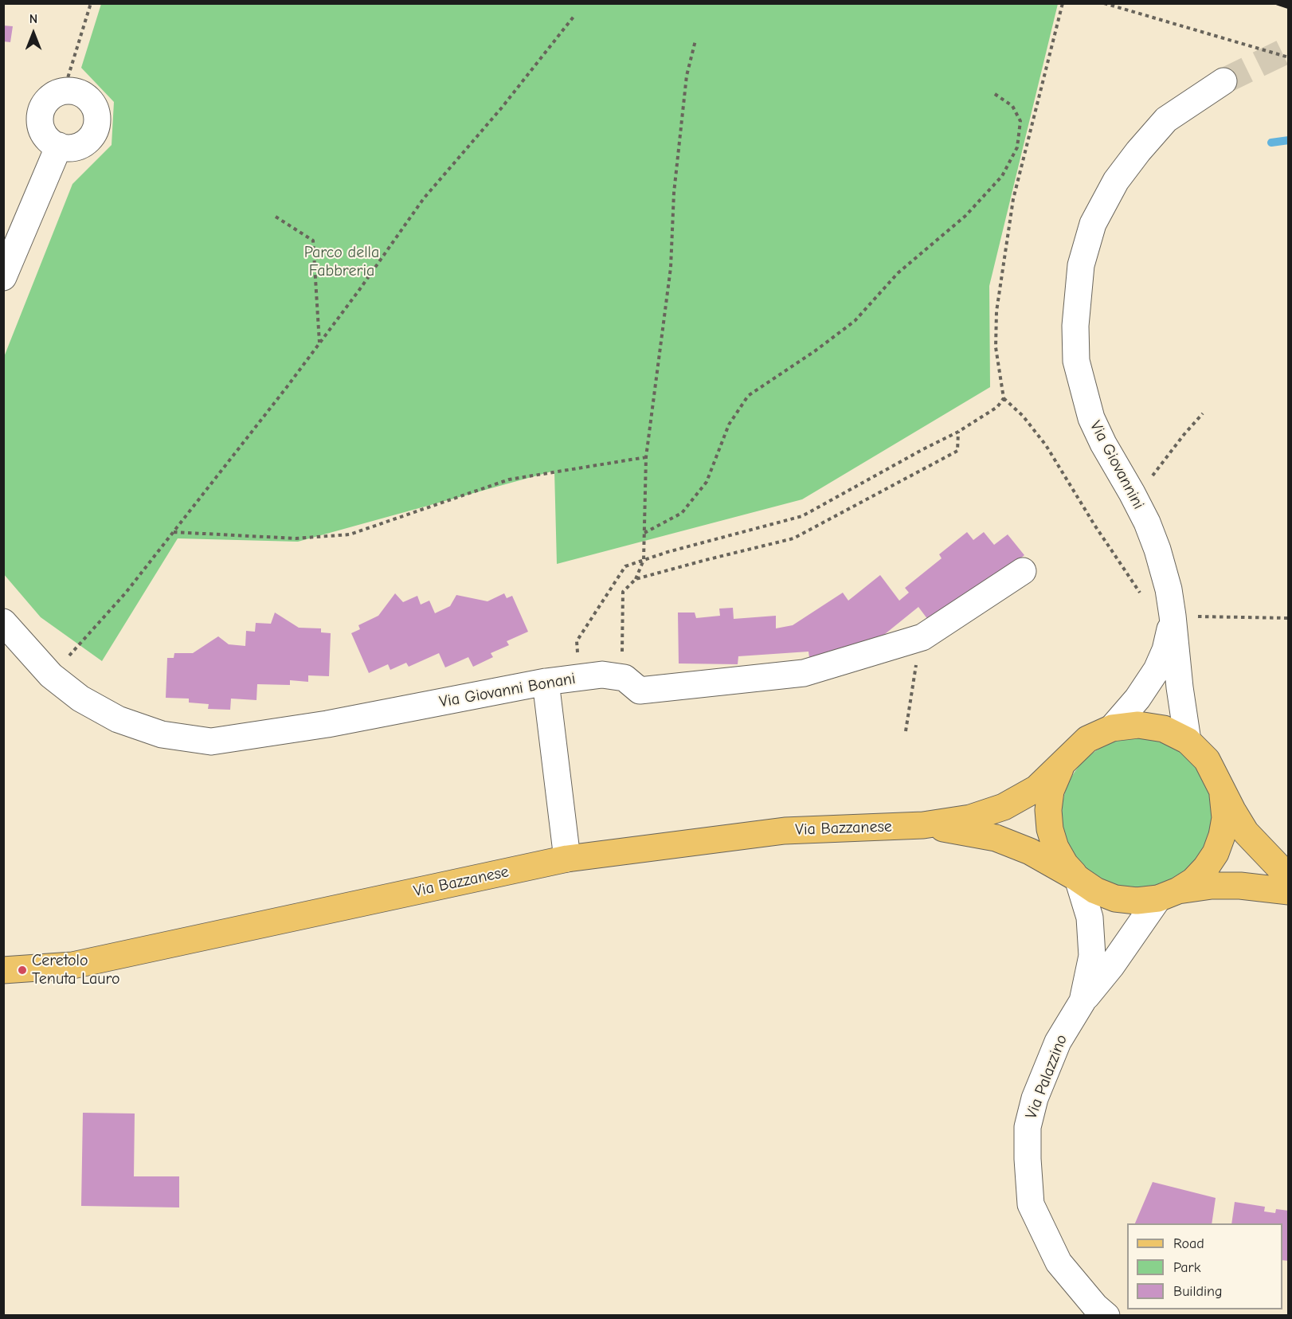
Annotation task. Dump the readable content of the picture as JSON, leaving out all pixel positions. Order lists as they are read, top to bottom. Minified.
{"streets":{"main road":["Via Bazzanese"],"street":["Via Giovannini","Via Giovanni Bonani","Via Palazzino"]},"crossings":[["Via Giovannini","Via Bazzanese"],["Via Bazzanese","Via Palazzino"]],"parks":["Parco della Fabbreria"],"places":["Ceretolo Tenuta Lauro"],"legend":["Road","Park","Building"],"north":"top"}
